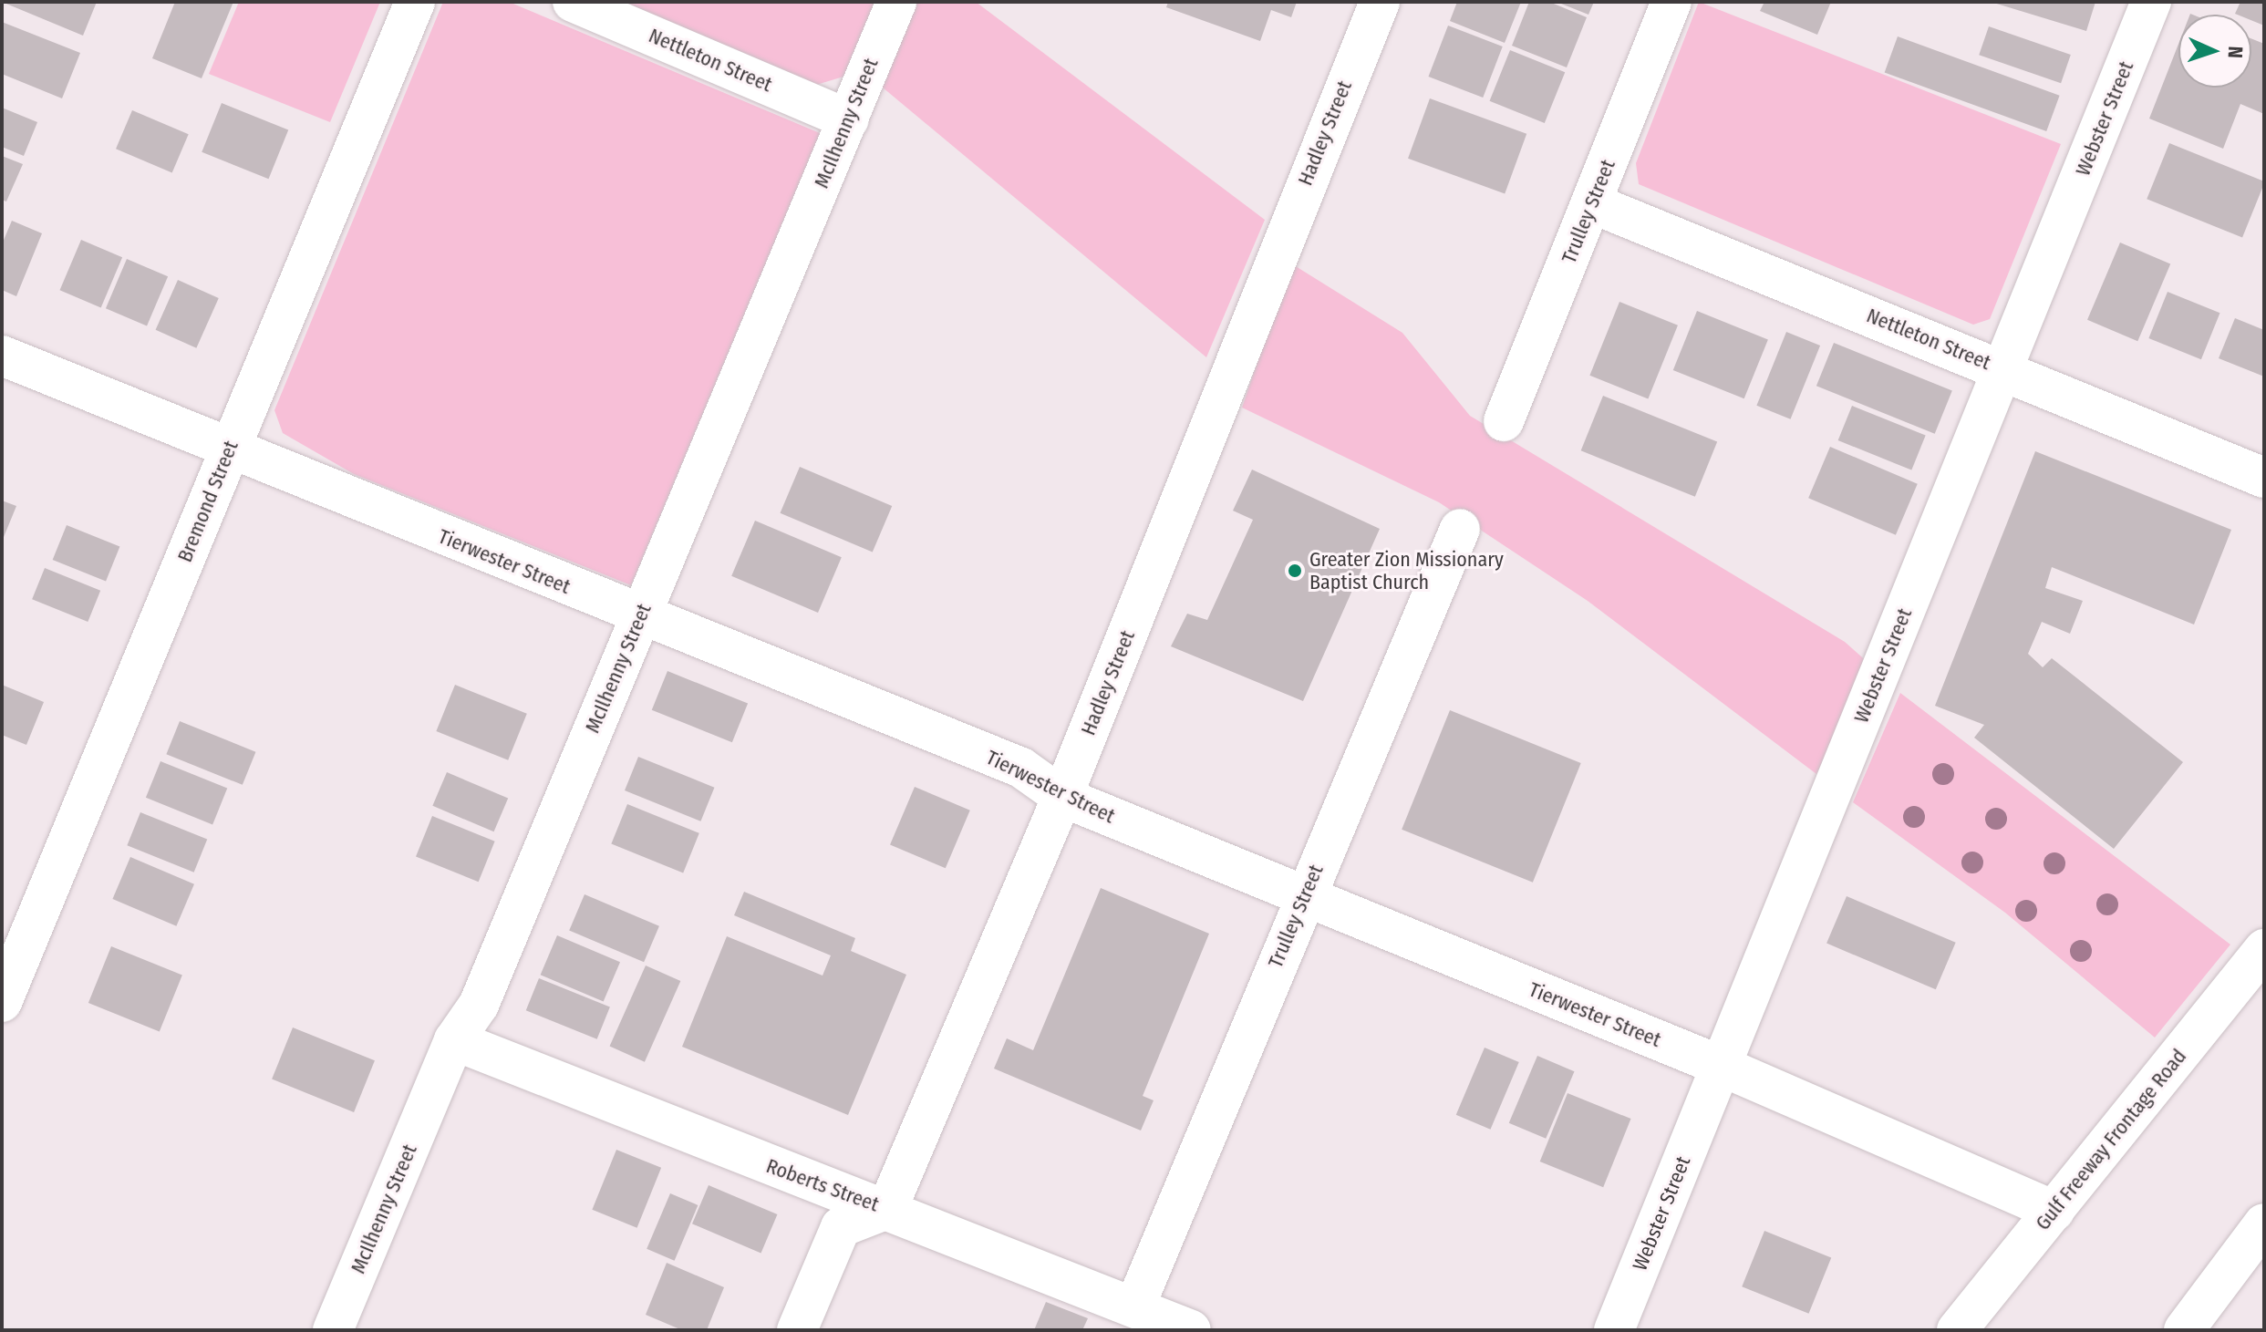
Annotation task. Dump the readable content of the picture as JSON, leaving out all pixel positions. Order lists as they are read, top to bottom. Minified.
{"streets":{"main road":["Nettleton Street","Webster Street","McIlhenny Street","Hadley Street","Trulley Street","Bremond Street","Tierwester Street","Gulf Freeway Frontage Road","Roberts Street"]},"crossings":[["Nettleton Street","Webster Street"],["Nettleton Street","McIlhenny Street"],["Nettleton Street","Trulley Street"],["Webster Street","Tierwester Street"],["McIlhenny Street","Tierwester Street"],["McIlhenny Street","Roberts Street"],["Hadley Street","Tierwester Street"],["Hadley Street","Roberts Street"],["Trulley Street","Tierwester Street"],["Trulley Street","Roberts Street"],["Bremond Street","Tierwester Street"],["Tierwester Street","Gulf Freeway Frontage Road"]],"places":["Greater Zion Missionary Baptist Church"],"north":"right"}
